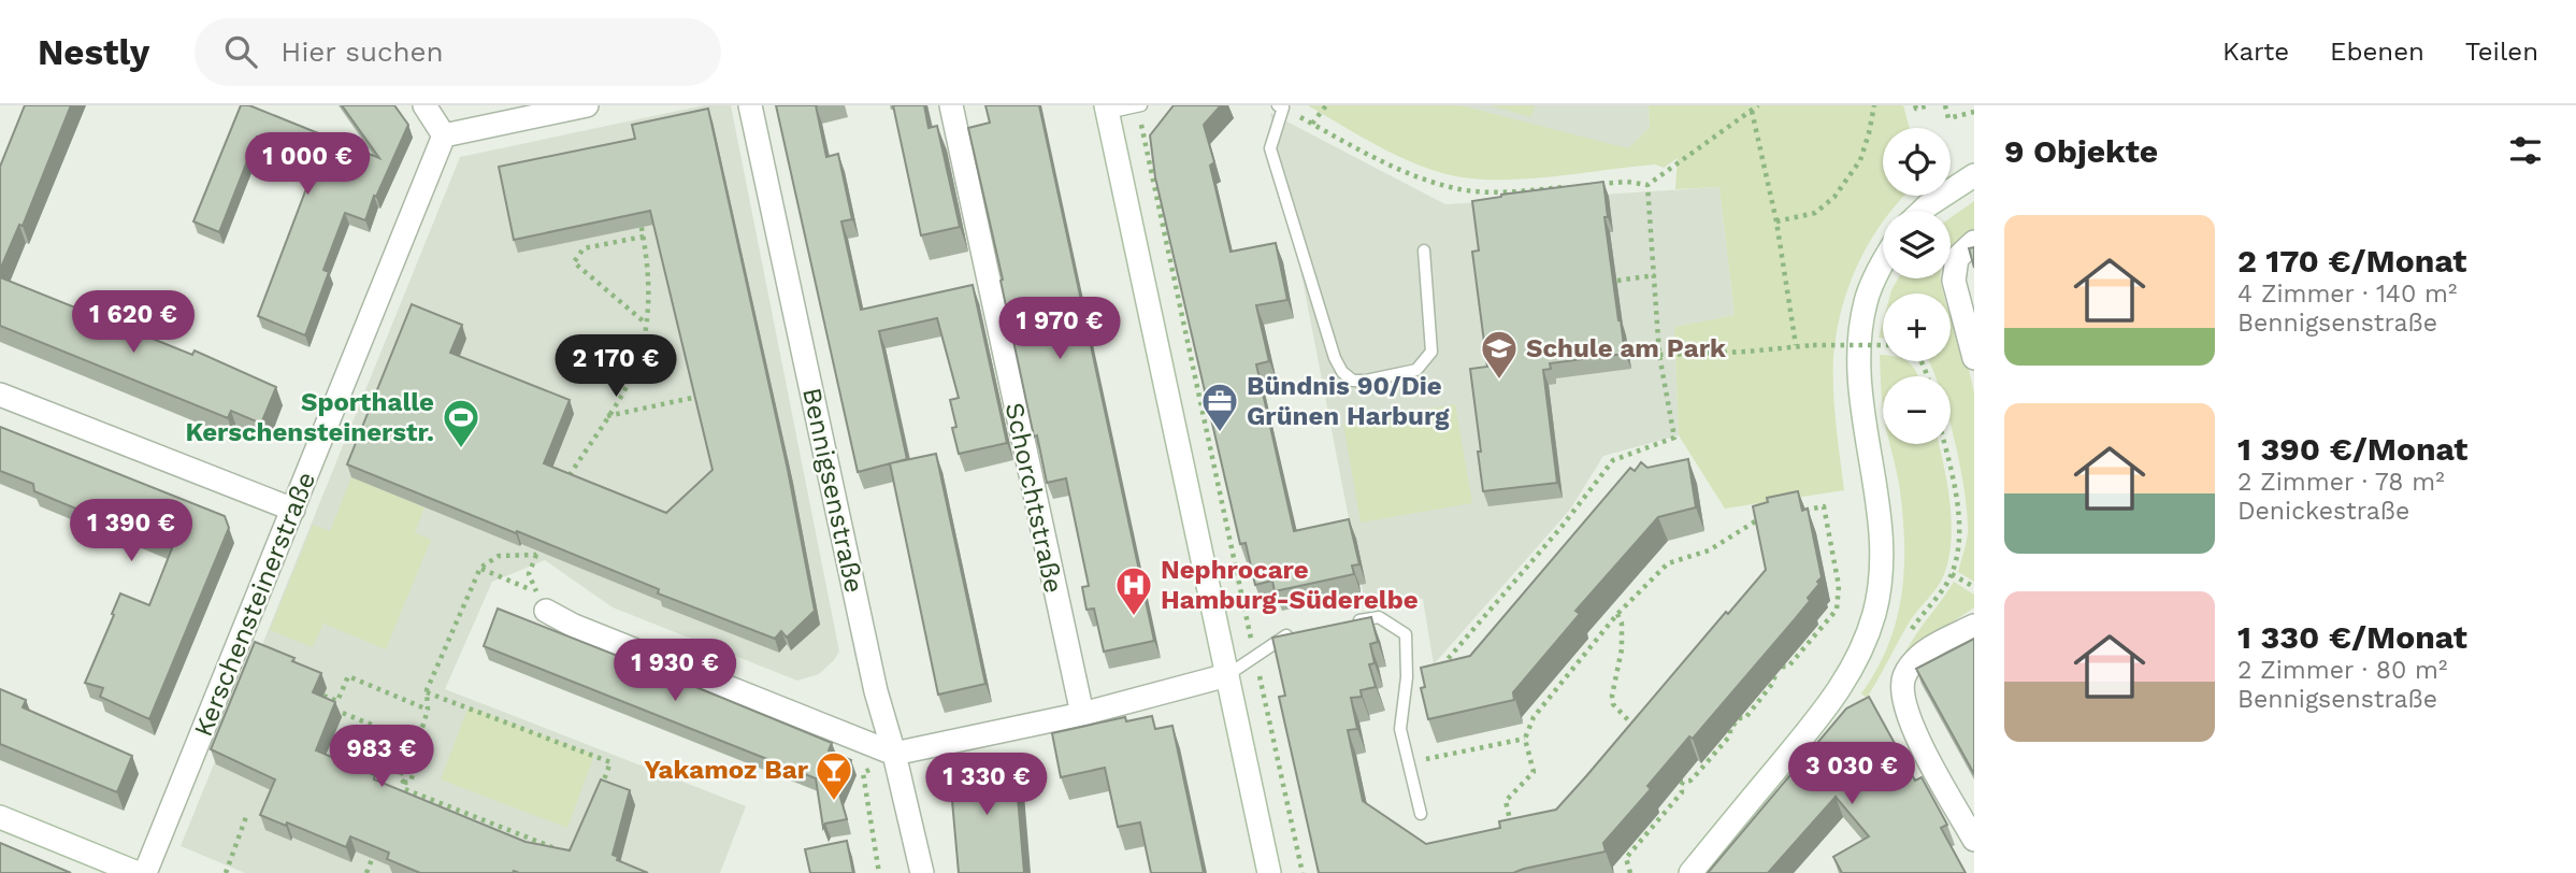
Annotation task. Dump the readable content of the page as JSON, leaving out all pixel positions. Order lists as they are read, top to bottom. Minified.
{"streets":{"street":["Bennigsenstraße","Schorchtstraße","Kerschensteinerstraße"]},"places":{"school or university":["Schule am Park"],"office":["Bündnis 90/Die Grünen Harburg"],"sports":["Sporthalle Kerschensteinerstr."],"hospital":["Nephrocare Hamburg-Süderelbe"],"bar":["Yakamoz Bar"]},"page":{"header":"Nestly","search":"Hier suchen","nav":["Karte","Ebenen","Teilen"],"heading":"9 Objekte","map_buttons":["+","−"],"price":["1 000 €","1 620 €","1 970 €","2 170 €","1 390 €","1 930 €","983 €","3 030 €","1 330 €"],"list":[{"name":"2 170 €/Monat","note":"4 Zimmer · 140 m² · Bennigsenstraße"},{"name":"1 390 €/Monat","note":"2 Zimmer · 78 m² · Denickestraße"},{"name":"1 330 €/Monat","note":"2 Zimmer · 80 m² · Bennigsenstraße"}]}}
